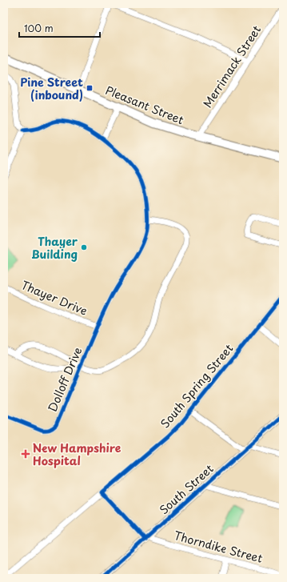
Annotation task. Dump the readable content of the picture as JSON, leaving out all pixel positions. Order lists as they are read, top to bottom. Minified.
{"streets":{"main road":["Pleasant Street","South Street"],"street":["Merrimack Street","Thayer Drive","Dolloff Drive","South Spring Street","Thorndike Street"]},"crossings":[["Merrimack Street","Pleasant Street"],["Thayer Drive","Dolloff Drive"],["South Spring Street","Thorndike Street"],["South Street","Thorndike Street"]],"places":{"transit":["Pine Street (inbound)"],"other":["Thayer Building"],"health":["New Hampshire Hospital"]},"scale_bar":"100 m"}
